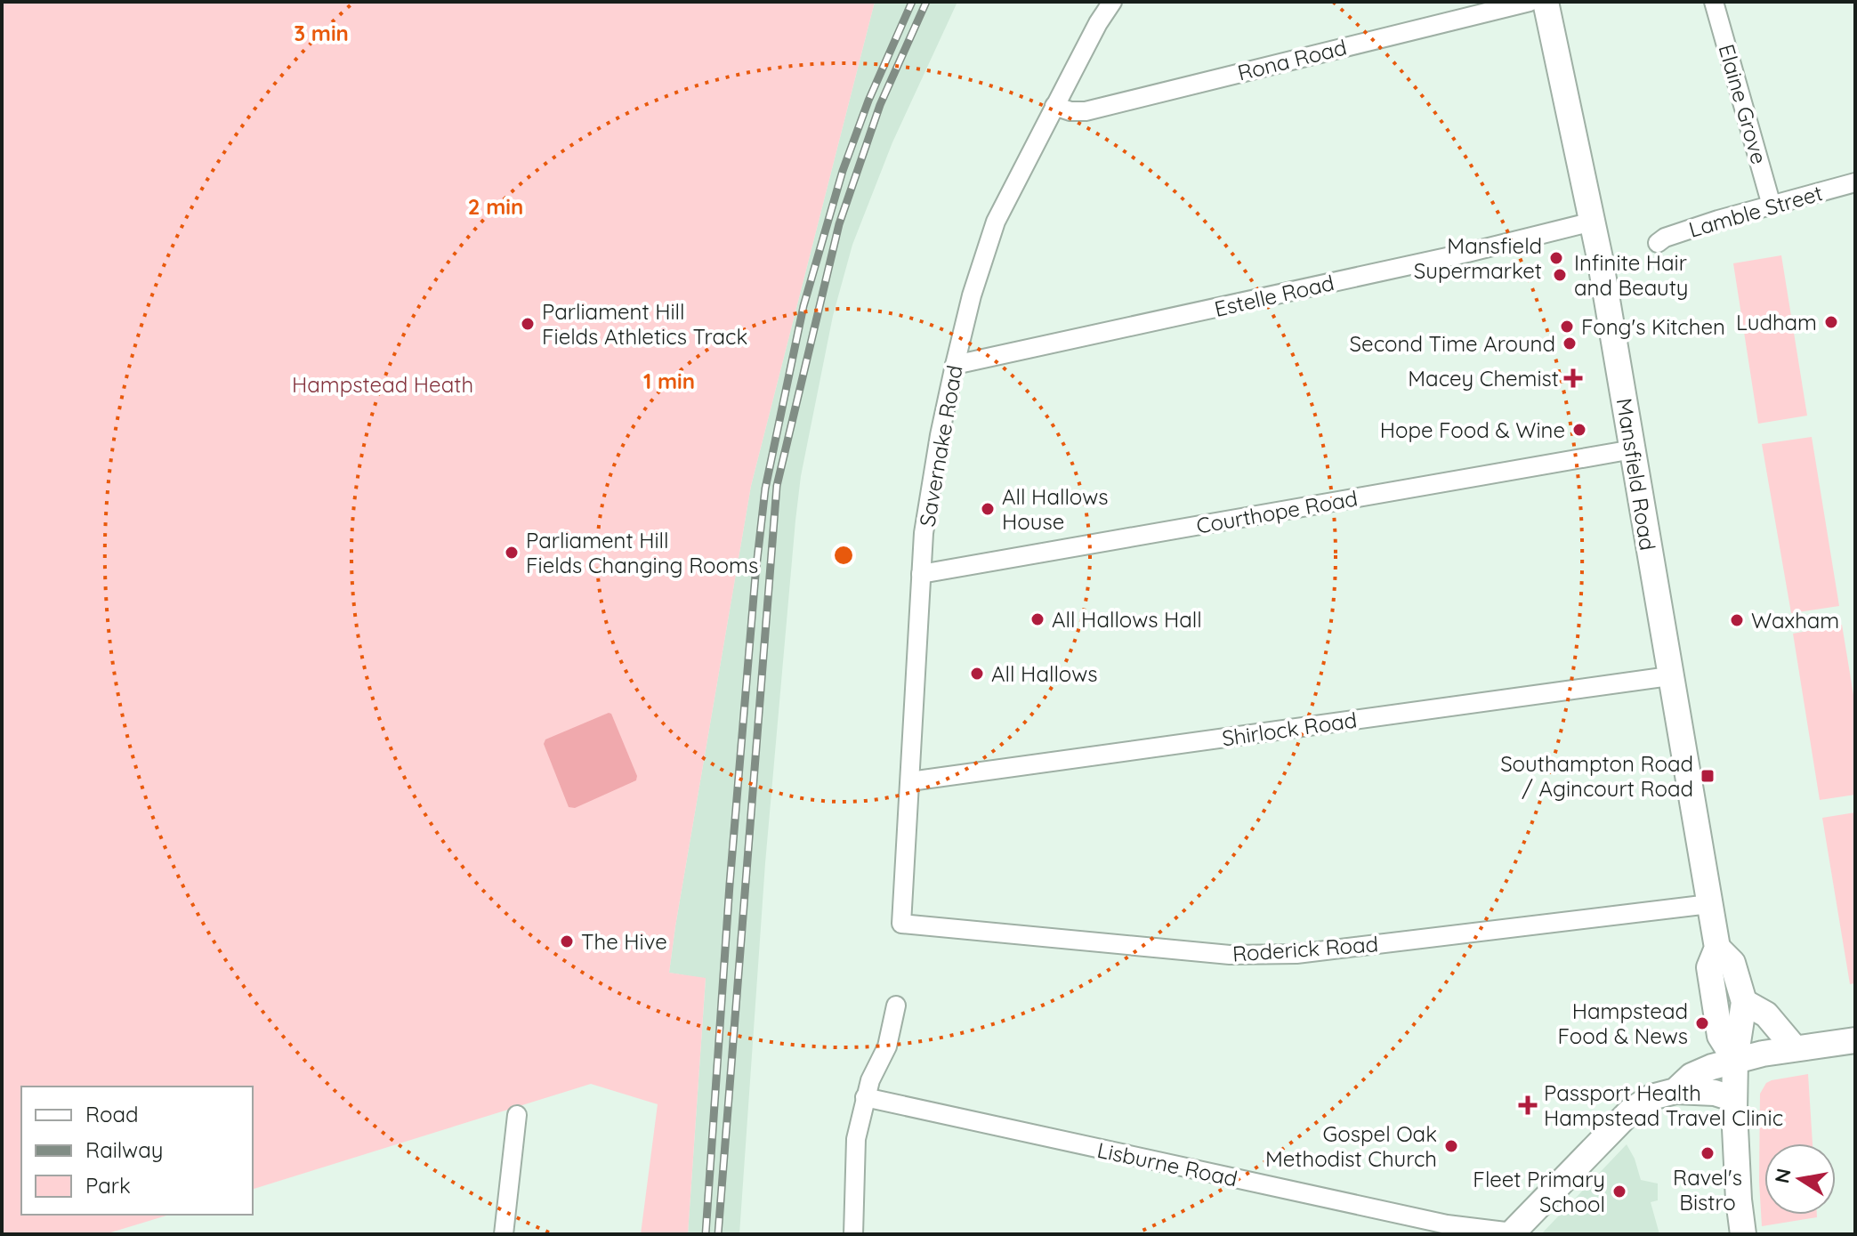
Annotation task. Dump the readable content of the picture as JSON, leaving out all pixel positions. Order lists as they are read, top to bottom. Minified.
{"streets":{"main road":["Mansfield Road"],"street":["Rona Road","Elaine Grove","Lamble Street","Estelle Road","Savernake Road","Courthope Road","Shirlock Road","Roderick Road","Lisburne Road"]},"crossings":[["Rona Road","Savernake Road"],["Elaine Grove","Lamble Street"],["Estelle Road","Savernake Road"],["Estelle Road","Mansfield Road"],["Savernake Road","Courthope Road"],["Savernake Road","Shirlock Road"],["Savernake Road","Roderick Road"],["Mansfield Road","Courthope Road"],["Mansfield Road","Shirlock Road"],["Mansfield Road","Roderick Road"]],"parks":["Hampstead Heath"],"places":{"other":["Mansfield Supermarket","Infinite Hair and Beauty","Ludham","Parliament Hill Fields Athletics Track","Fong's Kitchen","Second Time Around","Hope Food & Wine","All Hallows House","Parliament Hill Fields Changing Rooms","All Hallows Hall","Waxham","All Hallows","The Hive","Hampstead Food & News","Gospel Oak Methodist Church","Ravel's Bistro","Fleet Primary School"],"health":["Macey Chemist","Passport Health Hampstead Travel Clinic"],"transit":["Southampton Road / Agincourt Road"]},"legend":["Road","Railway","Park"],"north":"left","rings":["3 min","2 min","1 min"]}
